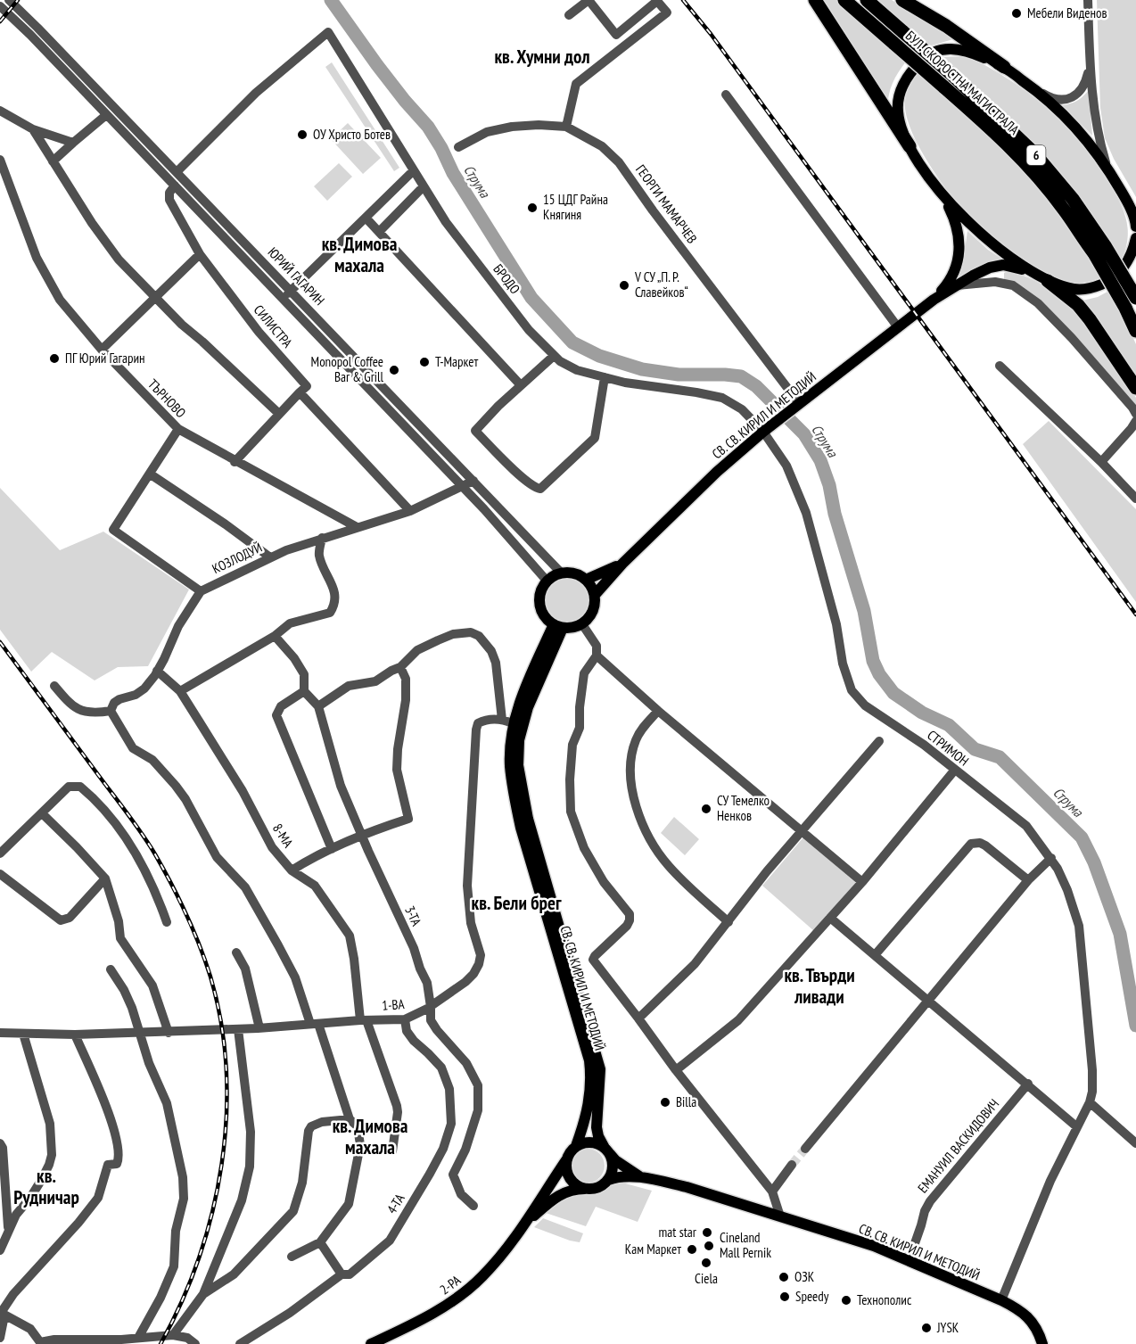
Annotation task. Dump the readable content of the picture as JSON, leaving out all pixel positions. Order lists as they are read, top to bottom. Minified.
{"streets":{"highway":["БУЛ. СКОРОСТНА МАГИСТРАЛА","6"],"main road":["СВ. СВ. КИРИЛ И МЕТОДИЙ","2-РА"],"street":["ГЕОРГИ МАМАРЧЕВ","ЮРИЙ ГАГАРИН","БРОДО","СИЛИСТРА","ТЪРНОВО","КОЗЛОДУЙ","СТРИМОН","8-МА","3-ТА","1-ВА","ЕМАНУИЛ ВАСКИДОВИЧ","4-ТА"]},"crossings":[["ГЕОРГИ МАМАРЧЕВ","СВ. СВ. КИРИЛ И МЕТОДИЙ"],["ЮРИЙ ГАГАРИН","БРОДО"],["ЮРИЙ ГАГАРИН","СВ. СВ. КИРИЛ И МЕТОДИЙ"],["ЮРИЙ ГАГАРИН","КОЗЛОДУЙ"],["БРОДО","СТРИМОН"],["ТЪРНОВО","КОЗЛОДУЙ"],["СВ. СВ. КИРИЛ И МЕТОДИЙ","СТРИМОН"],["СВ. СВ. КИРИЛ И МЕТОДИЙ","1-ВА"],["СВ. СВ. КИРИЛ И МЕТОДИЙ","ЕМАНУИЛ ВАСКИДОВИЧ"],["СВ. СВ. КИРИЛ И МЕТОДИЙ","2-РА"],["8-МА","1-ВА"],["3-ТА","1-ВА"],["1-ВА","4-ТА"]],"districts":["кв. Хумни дол","кв. Димова махала","кв. Бели брег","кв. Твърди ливади","кв. Димова махала","кв. Рудничар"],"water":["Струма"],"places":["Мебели Виденов","ОУ Христо Ботев","15 ЦДГ Райна Княгиня","V СУ „П. Р. Славейков“","ПГ Юрий Гагарин","Т-Маркет","Monopol Coffee Bar & Grill","СУ Темелко Ненков","Billa","mat star","Cineland Mall Pernik","Кам Маркет","Ciela","ОЗК","Speedy","Технополис","JYSK"]}
